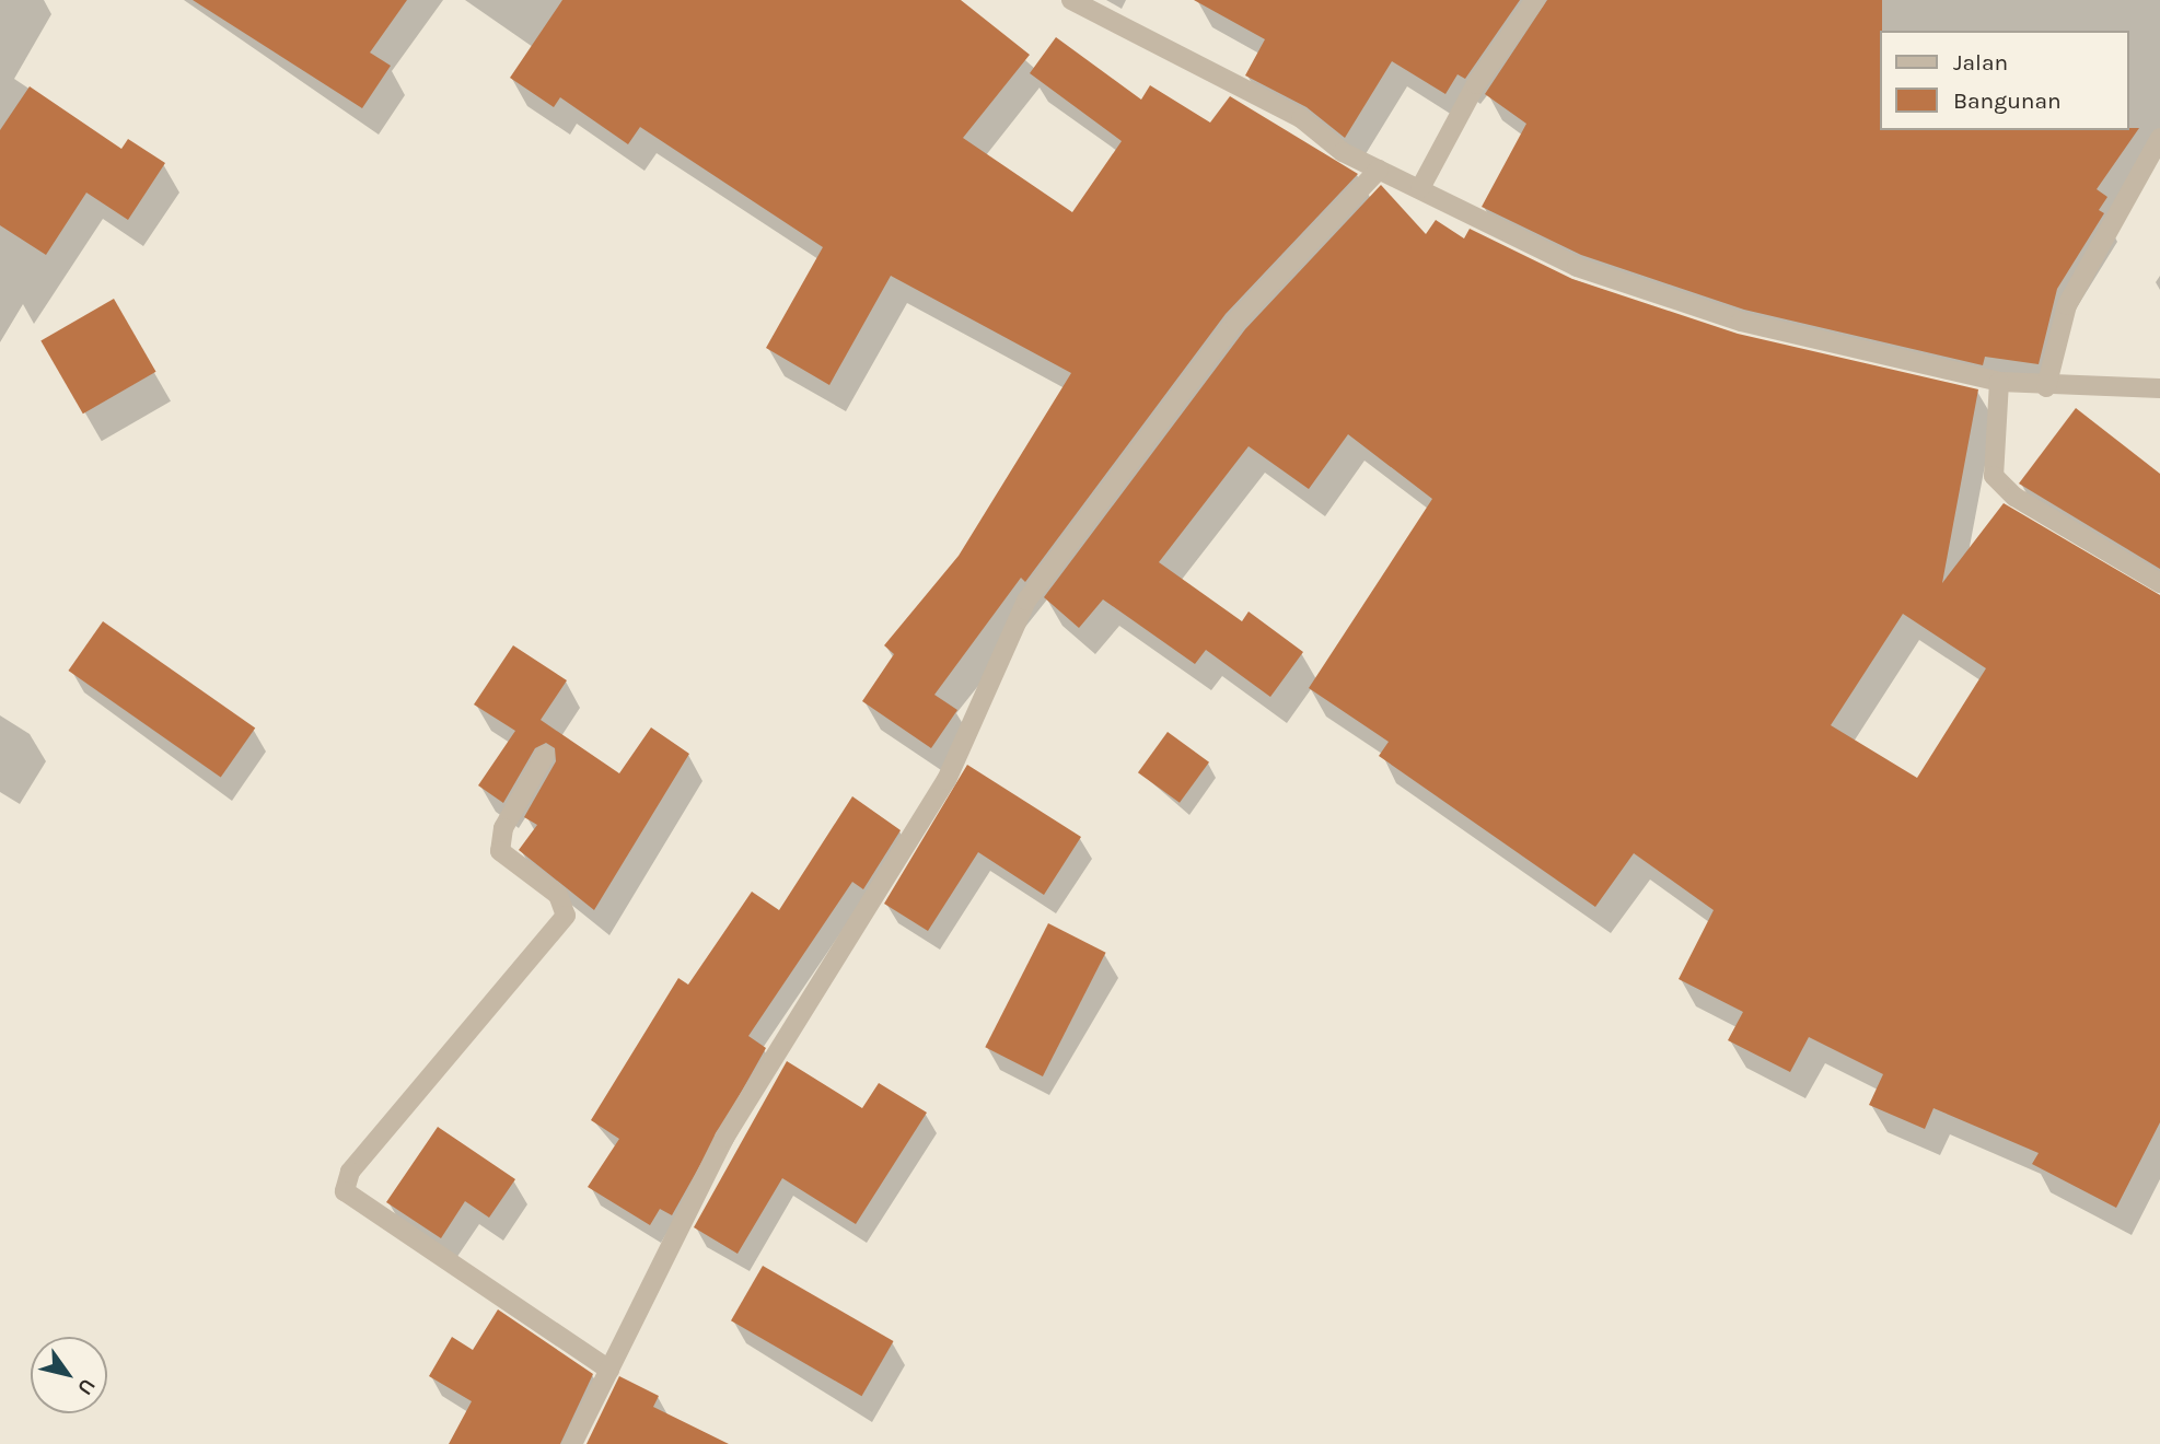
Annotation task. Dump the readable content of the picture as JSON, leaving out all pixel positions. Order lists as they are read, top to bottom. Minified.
{"legend":["Jalan","Bangunan"],"north":"bottom right"}
